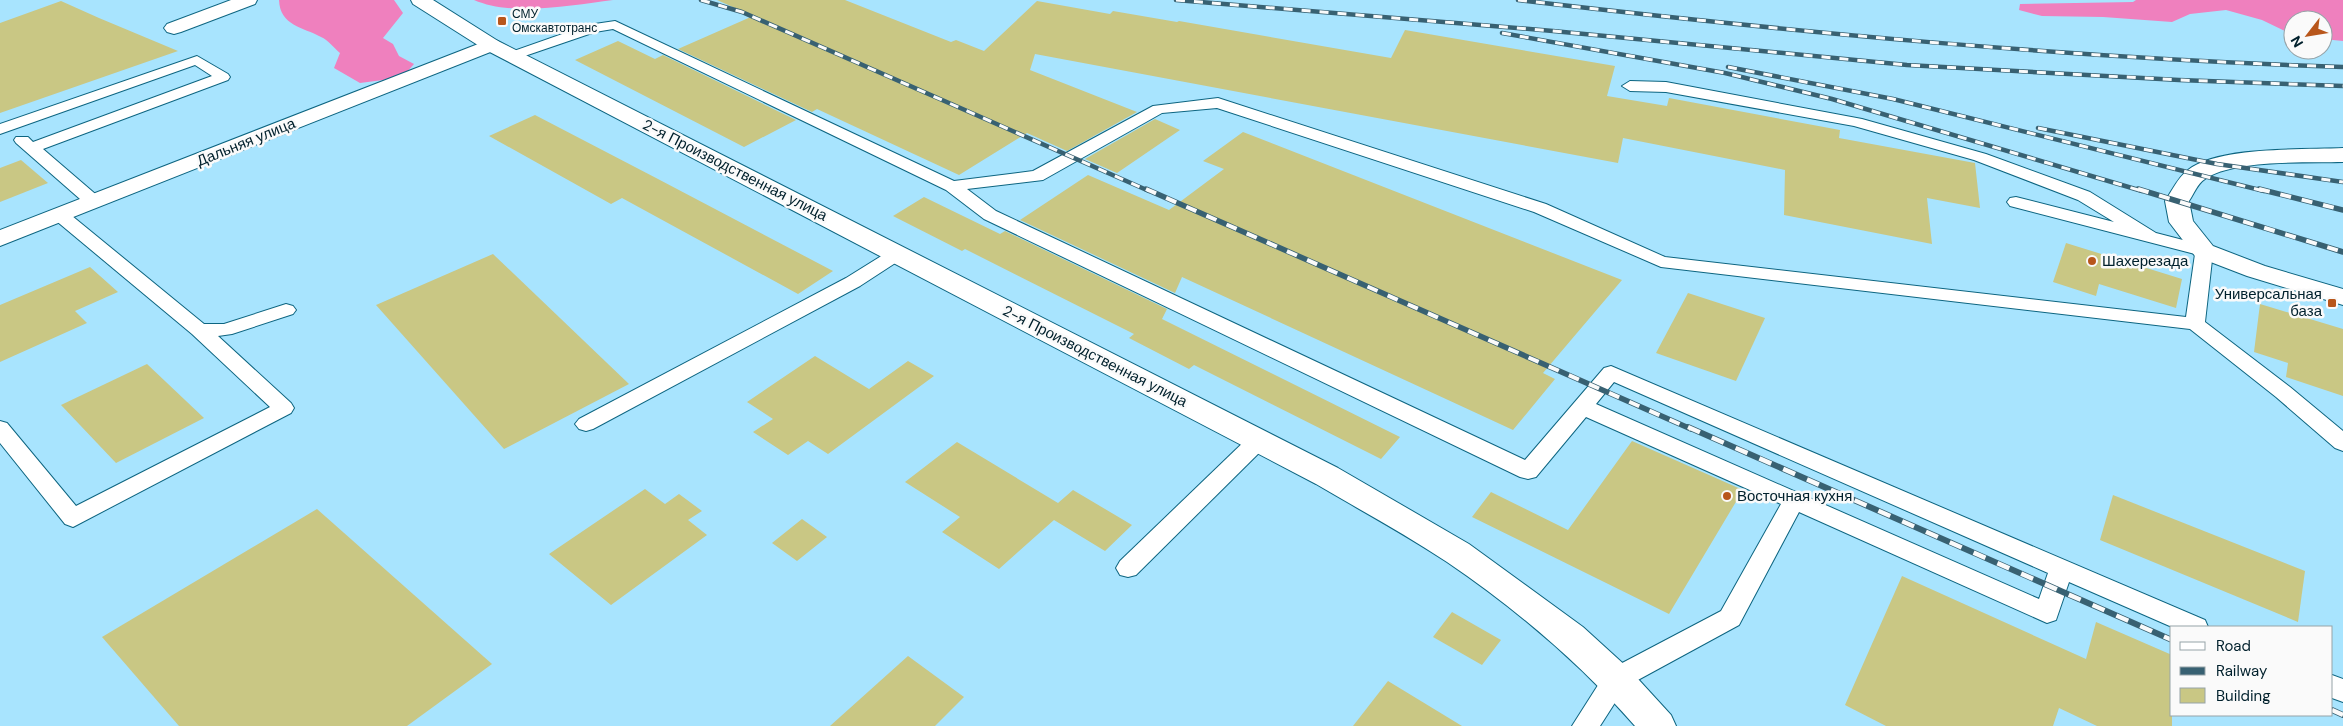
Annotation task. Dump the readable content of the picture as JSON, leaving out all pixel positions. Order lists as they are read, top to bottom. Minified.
{"streets":{"street":["Дальняя улица","2-я Производственная улица"]},"crossings":[["Дальняя улица","2-я Производственная улица"]],"places":{"transit":["СМУ Омскавтотранс","Универсальная база"],"other":["Шахерезада","Восточная кухня"]},"legend":["Road","Railway","Building"],"north":"bottom left"}
